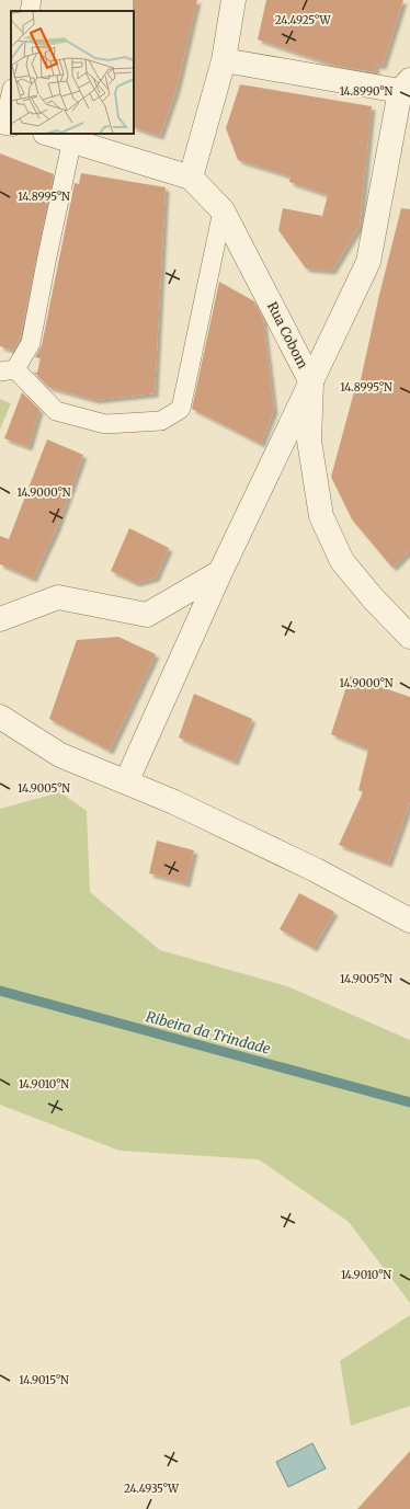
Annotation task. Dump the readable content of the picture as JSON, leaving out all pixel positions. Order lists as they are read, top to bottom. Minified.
{"streets":{"street":["Rua Cobom"]},"water":["Ribeira da Trindade"],"coordinates":["24.4925°W","14.8990°N","14.8995°N","14.9000°N","14.9005°N","14.9010°N","14.9015°N","24.4935°W"]}
